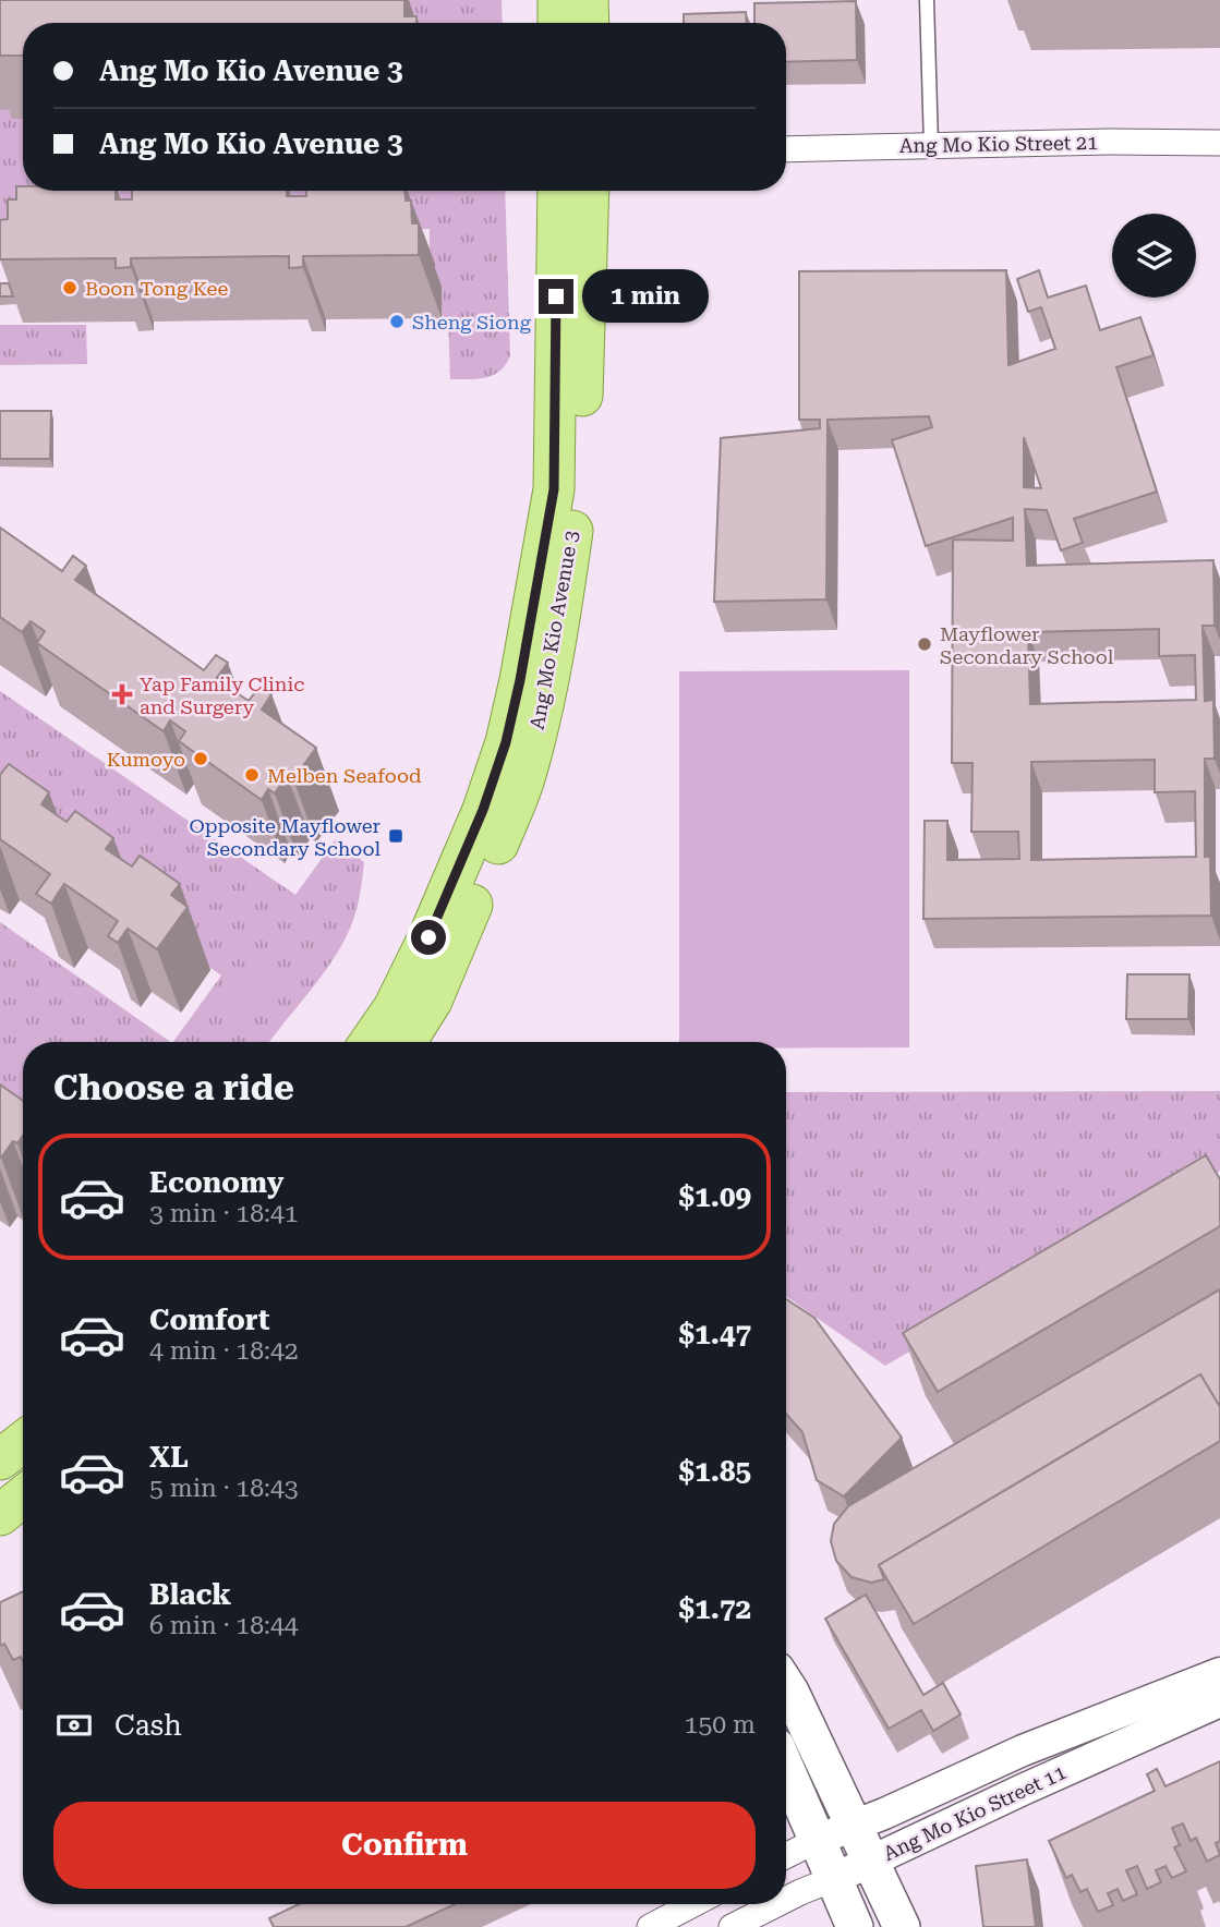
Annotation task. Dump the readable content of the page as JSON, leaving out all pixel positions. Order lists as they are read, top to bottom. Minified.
{"streets":{"main road":["Ang Mo Kio Avenue 3"],"street":["Ang Mo Kio Street 21","Ang Mo Kio Street 11"]},"places":{"other":["Boon Tong Kee","Sheng Siong","Mayflower Secondary School","Kumoyo","Melben Seafood"],"health":["Yap Family Clinic and Surgery"],"transit":["Opposite Mayflower Secondary School"]},"page":{"banner":["Ang Mo Kio Avenue 3","Ang Mo Kio Avenue 3"],"bubble":"1 min","heading":"Choose a ride","list":[{"name":"Economy","note":"3 min · 18:41","value":"$1.09"},{"name":"Comfort","note":"4 min · 18:42","value":"$1.47"},{"name":"XL","note":"5 min · 18:43","value":"$1.85"},{"name":"Black","note":"6 min · 18:44","value":"$1.72"}],"pay":["Cash","150 m"],"buttons":"Confirm"}}
